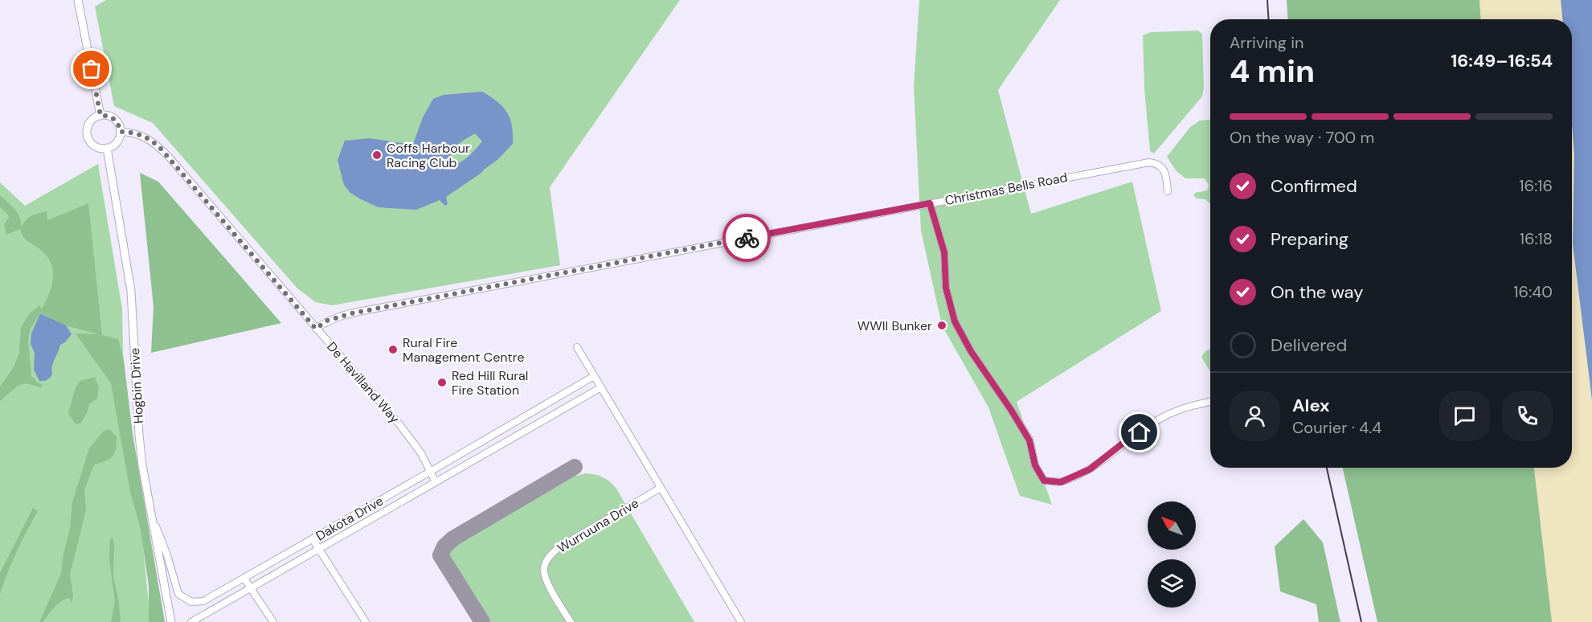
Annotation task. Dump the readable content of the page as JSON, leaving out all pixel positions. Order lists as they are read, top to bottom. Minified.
{"streets":{"main road":["Hogbin Drive"],"street":["Christmas Bells Road","De Havilland Way","Dakota Drive","Wurruuna Drive"]},"crossings":[["Christmas Bells Road","De Havilland Way"],["De Havilland Way","Hogbin Drive"],["De Havilland Way","Dakota Drive"],["Hogbin Drive","Dakota Drive"]],"places":["Coffs Harbour Racing Club","WWII Bunker","Rural Fire Management Centre","Red Hill Rural Fire Station"],"north":"top left","page":{"heading":["4 min","Arriving in","16:49–16:54"],"panel":["Alex","Courier · 4.4"],"bar":"On the way · 700 m","list":[["Confirmed","16:16"],["Preparing","16:18"],["On the way","16:40"],"Delivered"]}}
